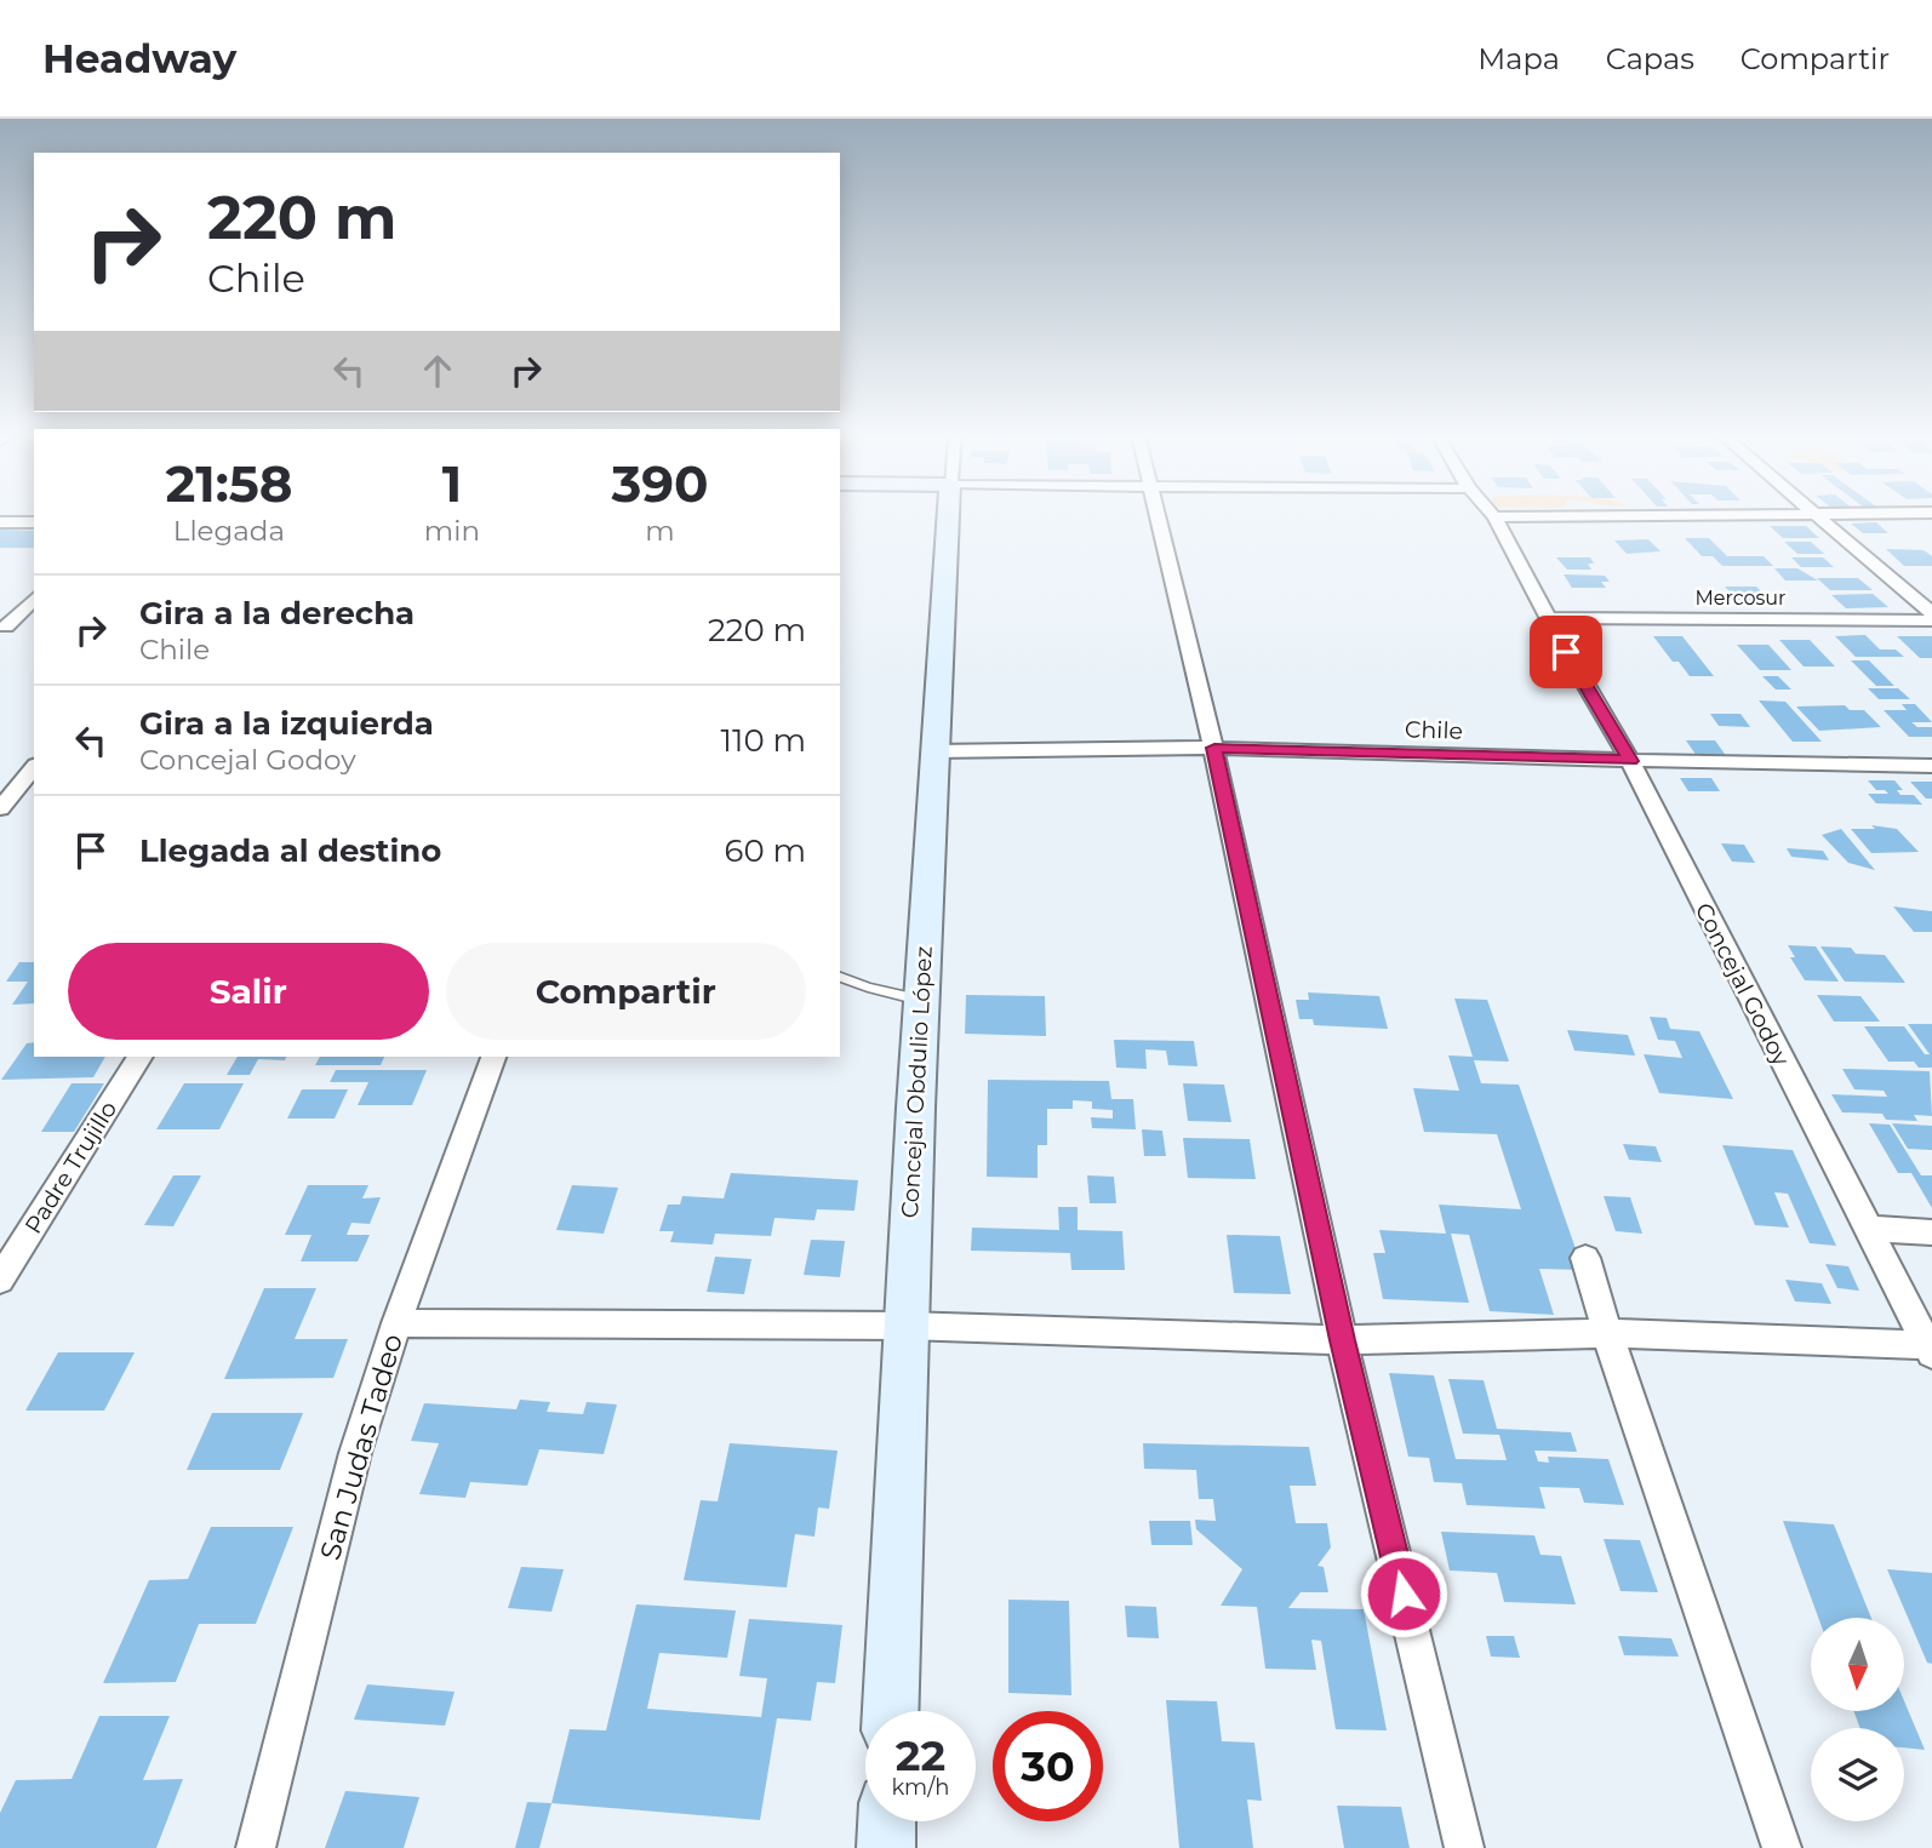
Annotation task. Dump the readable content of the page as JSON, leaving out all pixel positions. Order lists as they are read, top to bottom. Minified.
{"streets":{"street":["Mercosur","Chile","Concejal Godoy","Concejal Obdulio López","Padre Trujillo","San Judas Tadeo"]},"crossings":[["Mercosur","Concejal Godoy"],["Chile","Concejal Godoy"],["Chile","Concejal Obdulio López"]],"north":"bottom","page":{"header":"Headway","nav":["Mapa","Capas","Compartir"],"turn":["220 m","Chile"],"eta":["21:58","Llegada","1","min","390","m"],"list":[{"name":"Gira a la derecha","note":"Chile","value":"220 m"},{"name":"Gira a la izquierda","note":"Concejal Godoy","value":"110 m"},{"name":"Llegada al destino","value":"60 m"}],"buttons":["Salir","Compartir"],"speed":"22 km/h","limit":"30"}}
